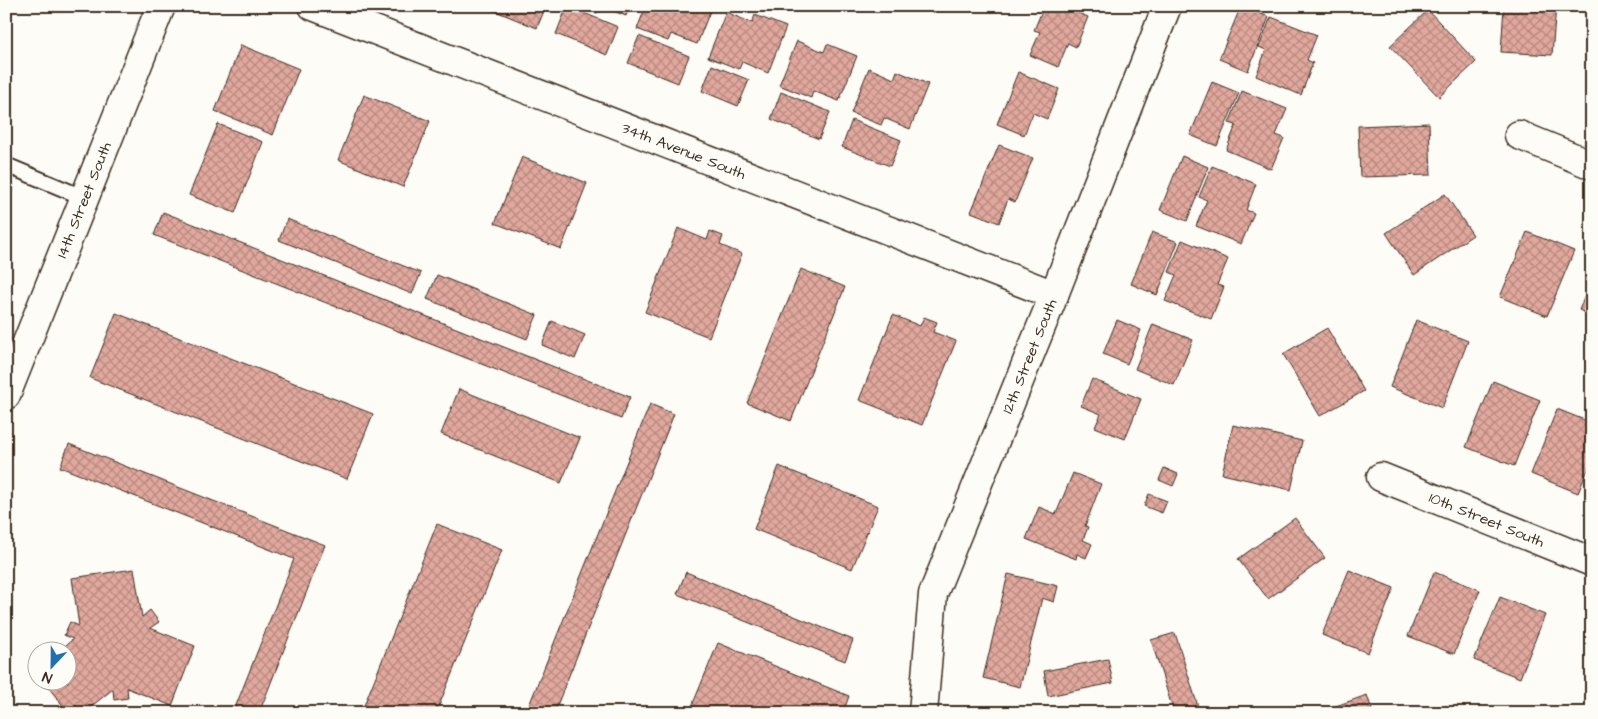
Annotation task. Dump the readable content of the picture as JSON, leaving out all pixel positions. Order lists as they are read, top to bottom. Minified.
{"streets":{"street":["34th Avenue South","14th Street South","12th Street South","10th Street South"]},"crossings":[["34th Avenue South","12th Street South"]],"north":"bottom"}
